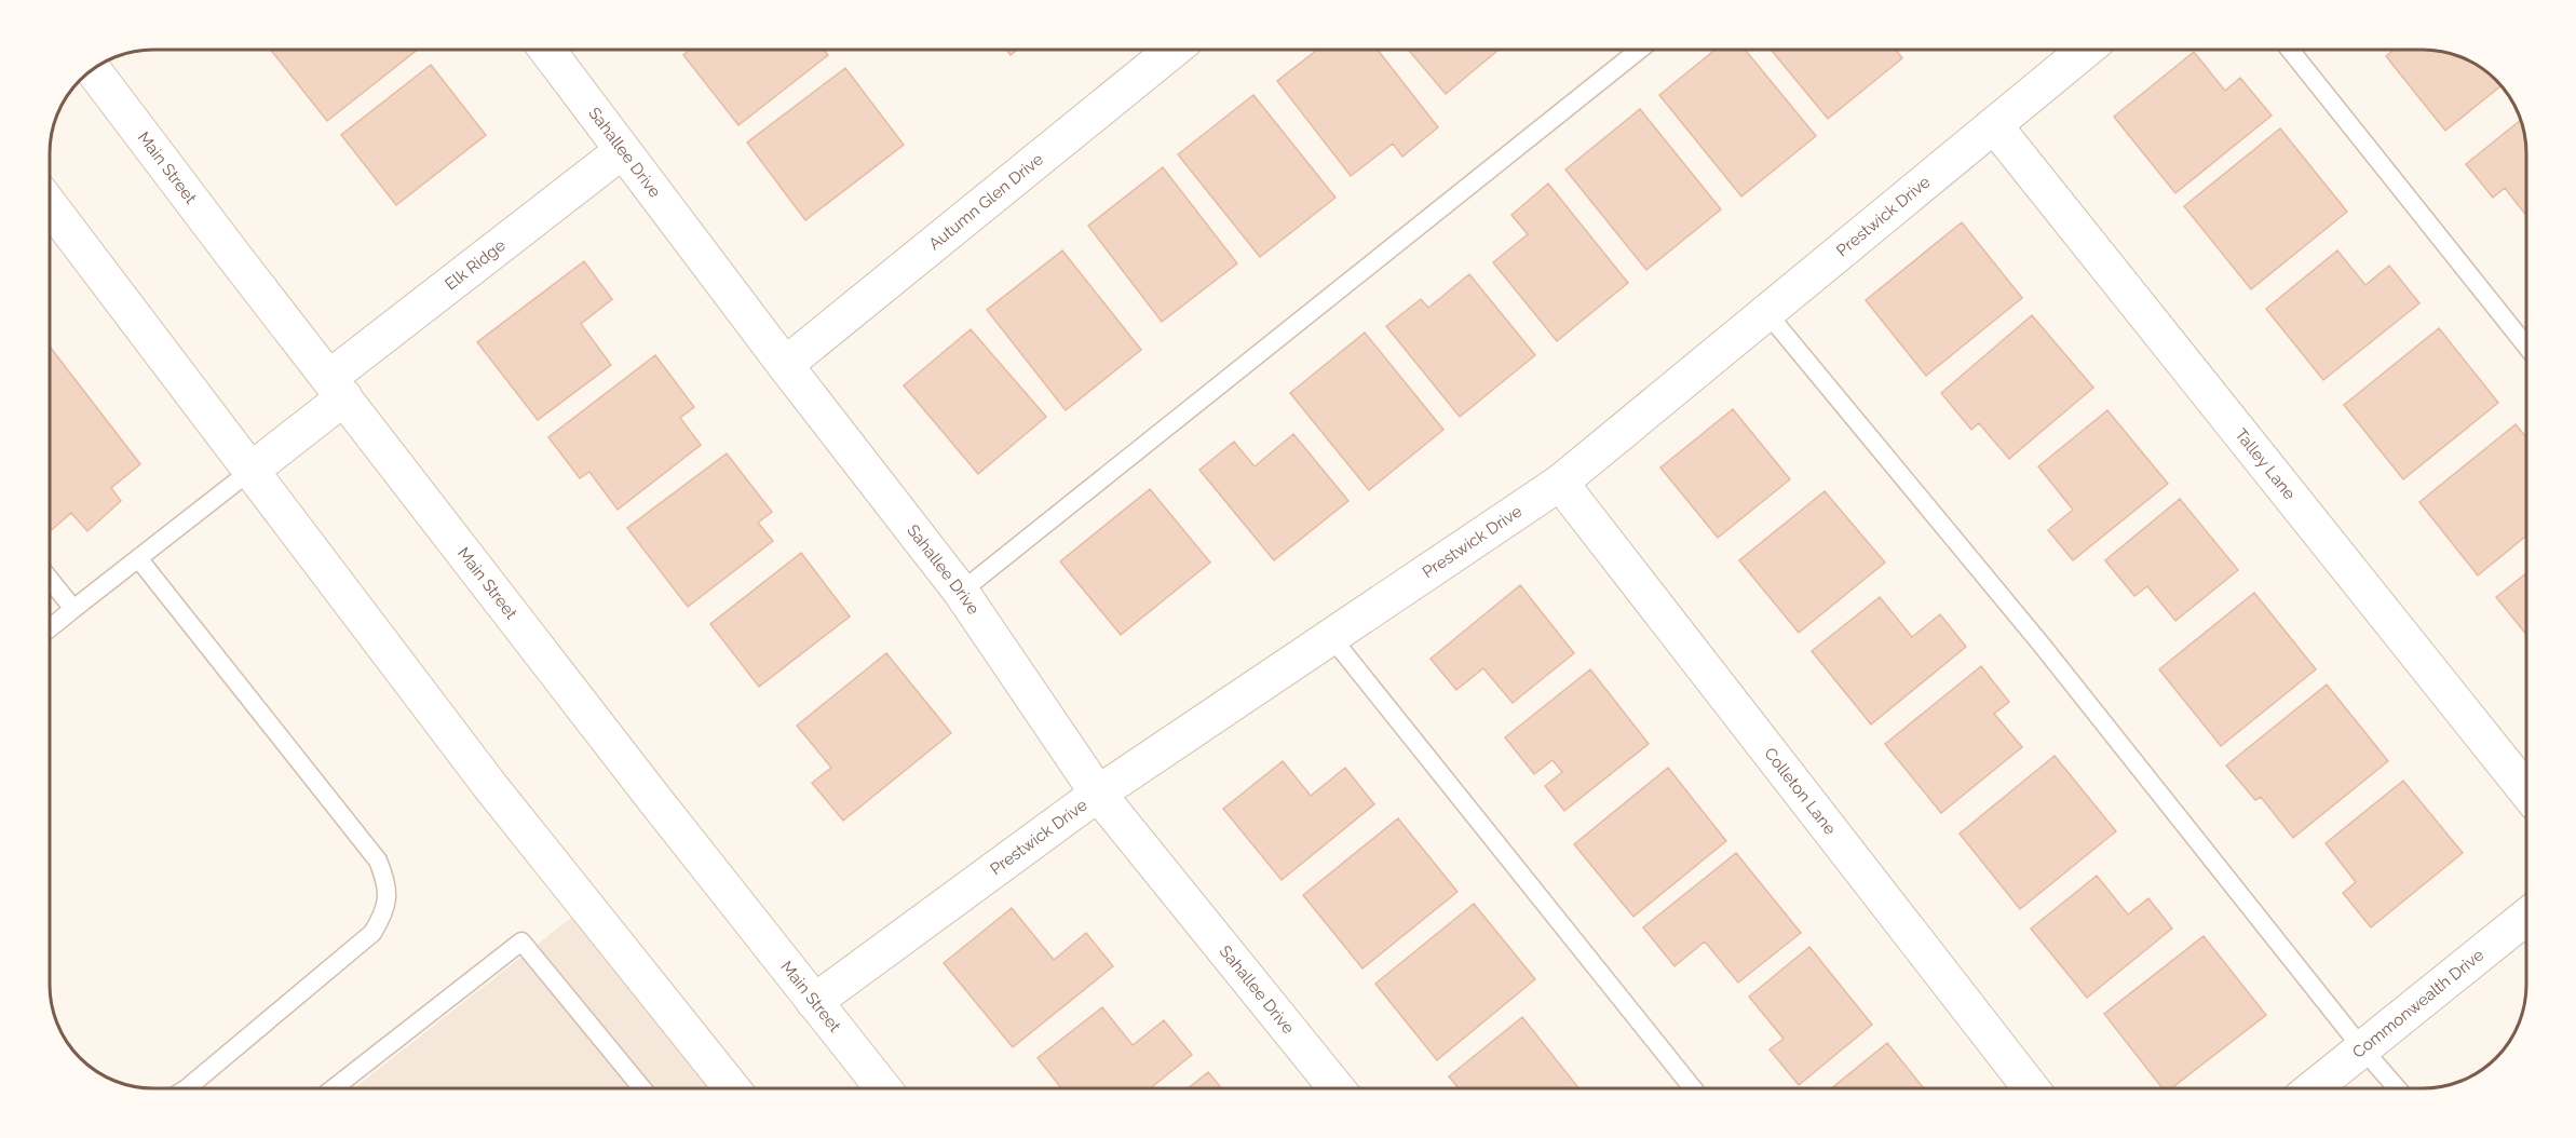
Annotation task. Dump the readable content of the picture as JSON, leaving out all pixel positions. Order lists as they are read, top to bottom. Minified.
{"streets":{"street":["Sahallee Drive","Main Street","Autumn Glen Drive","Prestwick Drive","Elk Ridge","Talley Lane","Colleton Lane","Commonwealth Drive"]},"crossings":[["Sahallee Drive","Autumn Glen Drive"],["Sahallee Drive","Prestwick Drive"],["Sahallee Drive","Elk Ridge"],["Main Street","Prestwick Drive"],["Main Street","Elk Ridge"],["Prestwick Drive","Talley Lane"],["Prestwick Drive","Colleton Lane"]]}
